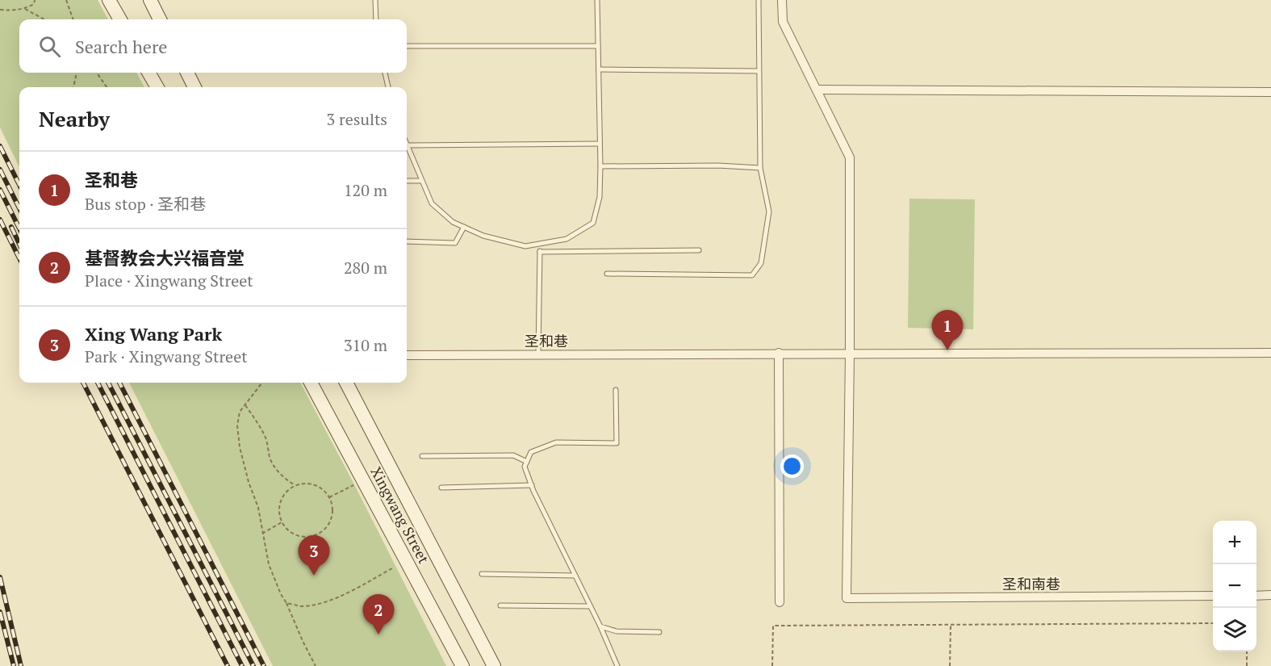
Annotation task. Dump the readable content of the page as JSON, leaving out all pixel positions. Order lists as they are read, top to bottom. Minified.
{"streets":{"main road":["Xingwang Street"],"street":["圣和巷","圣和南巷"]},"crossings":[["圣和巷","圣和南巷"]],"page":{"search":"Search here","heading":["Nearby","3 results"],"list":[{"mark":"1","name":"圣和巷","note":"Bus stop · 圣和巷","value":"120 m"},{"mark":"2","name":"基督教会大兴福音堂","note":"Place · Xingwang Street","value":"280 m"},{"mark":"3","name":"Xing Wang Park","note":"Park · Xingwang Street","value":"310 m"}],"pins":["1","3","2"],"map_buttons":["+","−"]}}
